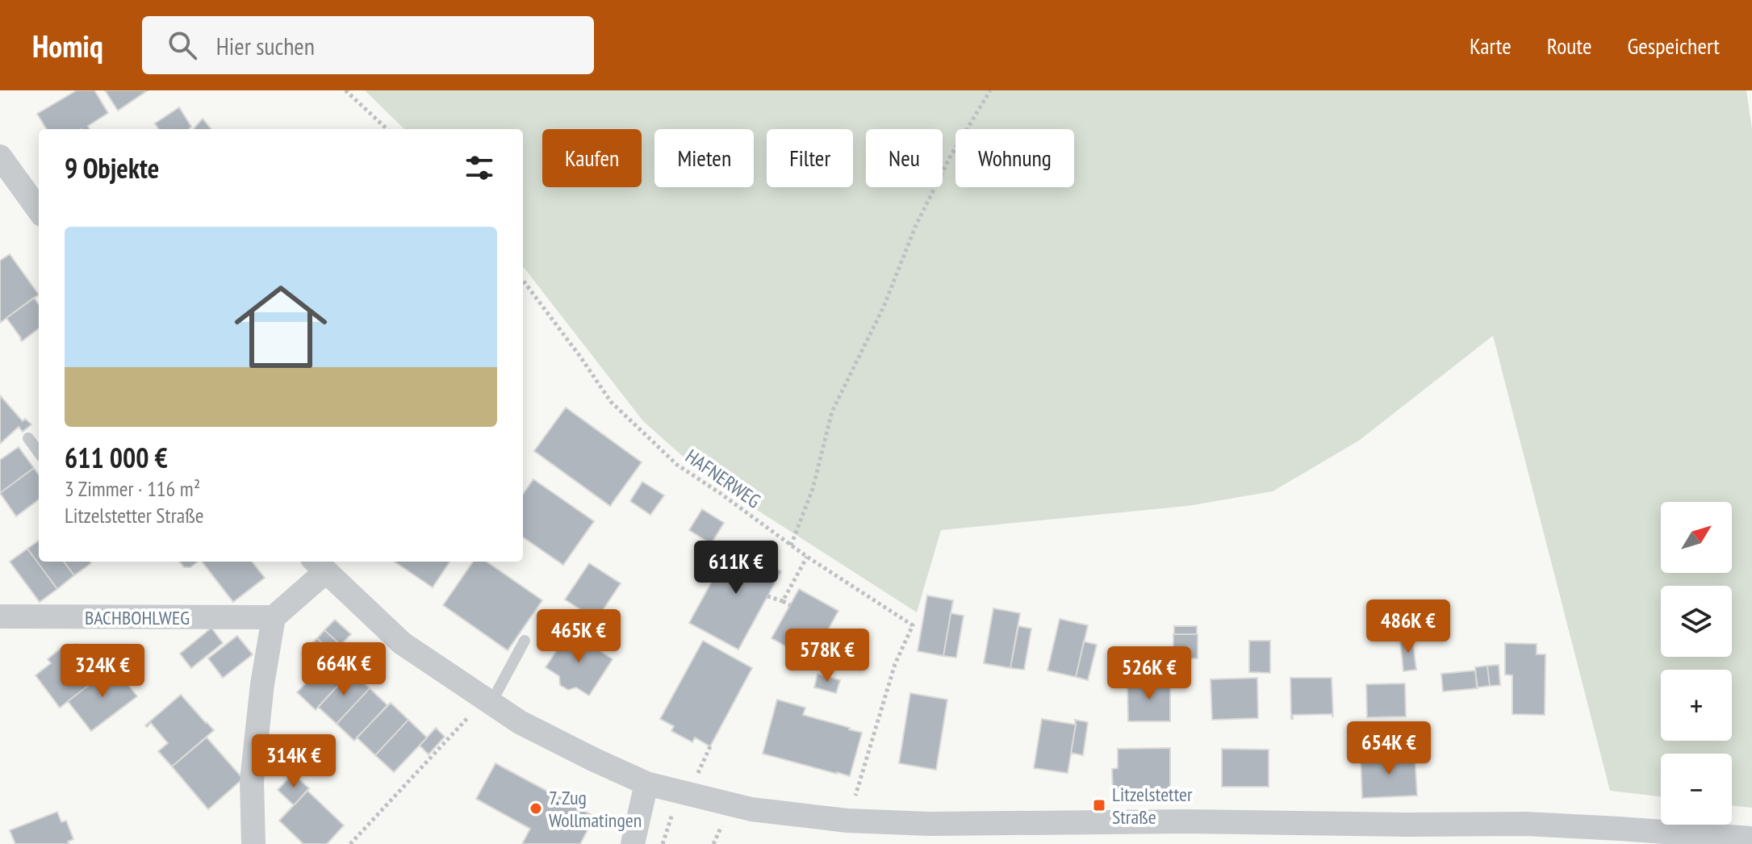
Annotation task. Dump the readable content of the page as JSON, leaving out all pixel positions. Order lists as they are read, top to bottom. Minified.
{"streets":{"street":["BACHBOHLWEG"],"path":["HAFNERWEG"]},"places":{"transit":["Litzelstetter Straße"],"other":["7. Zug Wollmatingen"]},"north":"top right","page":{"header":"Homiq","search":"Hier suchen","nav":["Karte","Route","Gespeichert"],"chip":["Kaufen","Mieten","Filter","Neu","Wohnung"],"heading":"9 Objekte","list":[{"name":"611 000 €","note":"3 Zimmer · 116 m² · Litzelstetter Straße"}],"map_buttons":["+","−"],"price":["611K €","486K €","465K €","578K €","664K €","324K €","526K €","654K €","314K €"]}}
